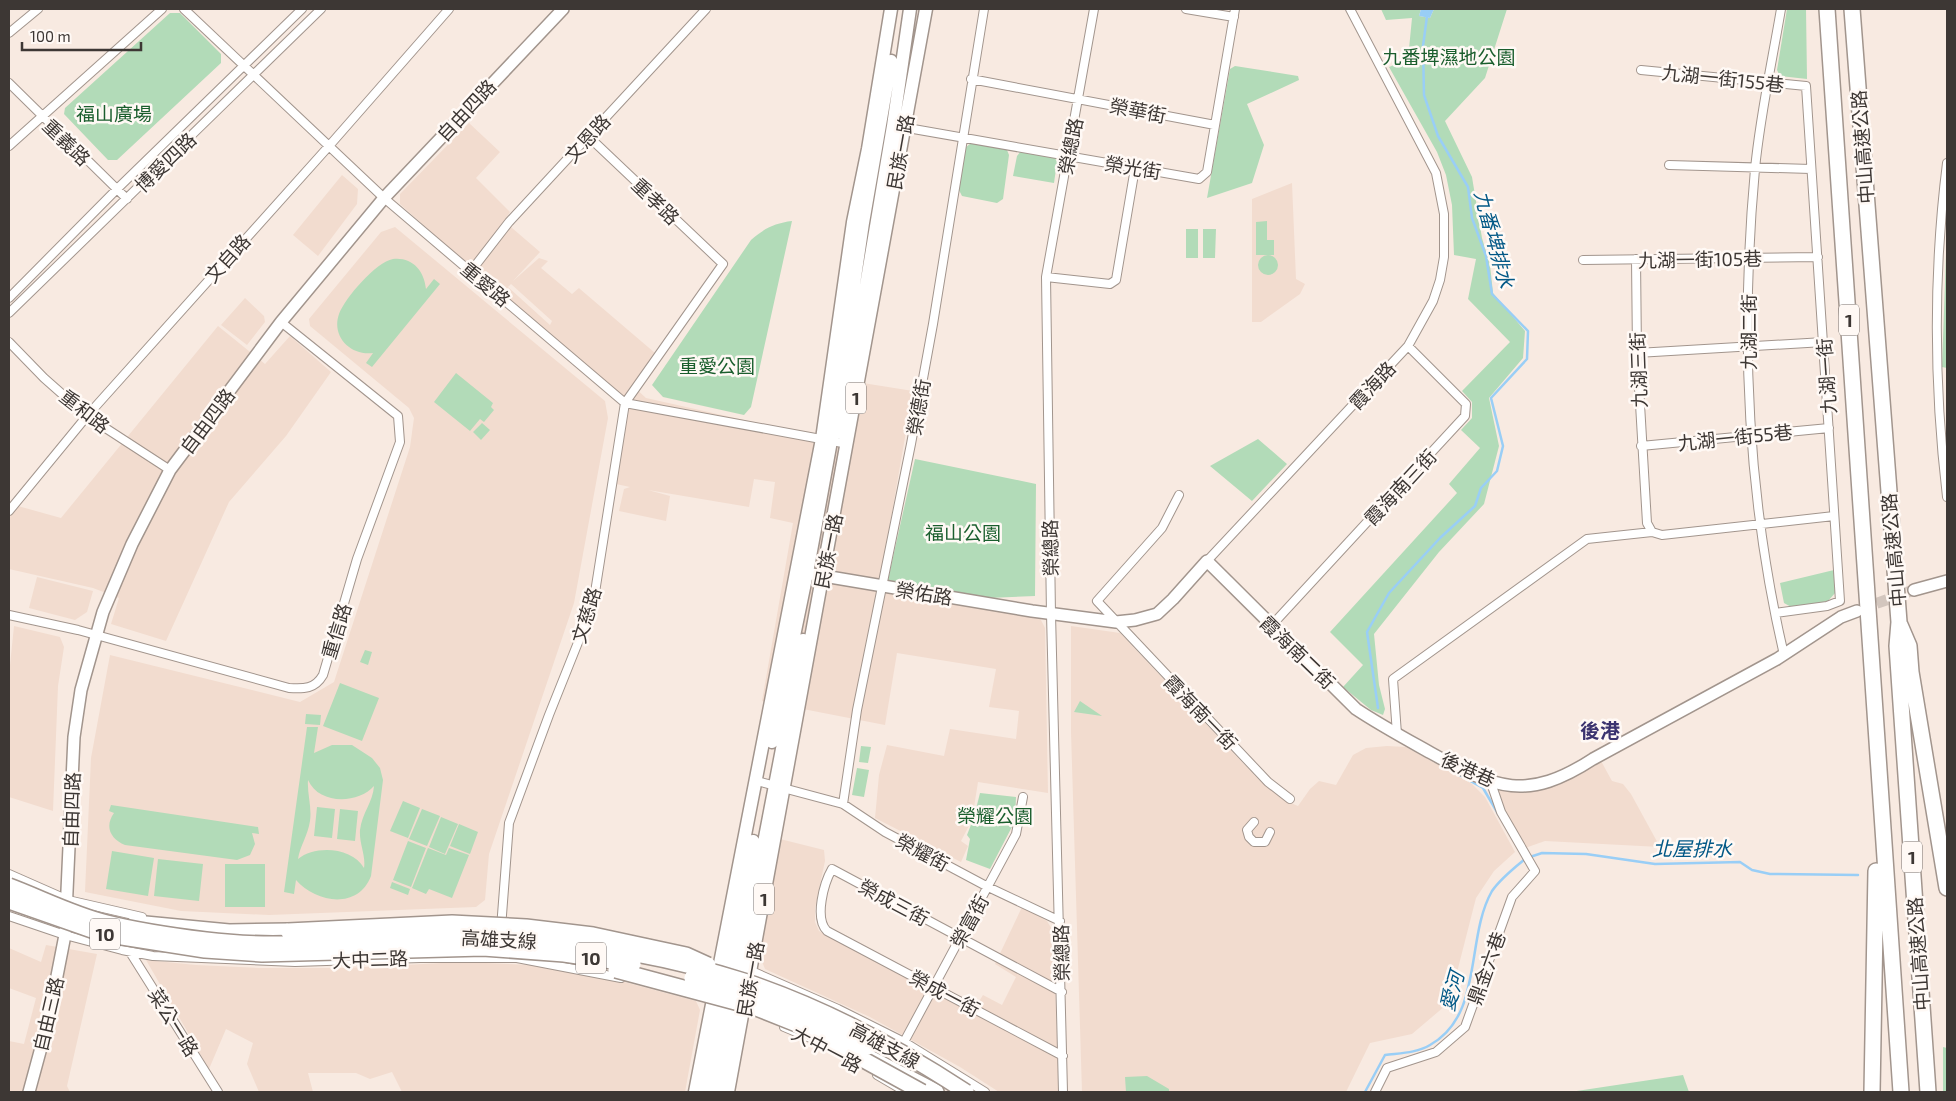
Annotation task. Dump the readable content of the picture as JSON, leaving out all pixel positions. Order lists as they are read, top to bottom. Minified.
{"streets":{"highway":["中山高速公路","1","10","高雄支線"],"main road":["民族一路"],"street":["九湖一街155巷","自由四路","榮華街","文恩路","重義路","榮總路","博愛四路","榮光街","重孝路","文自路","九湖一街105巷","重愛路","九湖二街","九湖三街","九湖一街","霞海路","榮德街","重和路","九湖一街55巷","霞海南三街","榮佑路","文慈路","重信路","霞海南二街","霞海南一街","後港巷","榮耀街","榮成三街","榮富街","大中二路","鼎金六巷","榮成一街","自由三路","菜公一路","大中一路"]},"crossings":[["九湖一街155巷","九湖二街"],["九湖一街155巷","九湖一街"],["自由四路","重愛路"],["自由四路","重和路"],["自由四路","重信路"],["自由四路","大中二路"],["自由四路","自由三路"],["榮華街","榮總路"],["榮華街","榮光街"],["榮華街","榮德街"],["文恩路","重孝路"],["文恩路","重愛路"],["重義路","博愛四路"],["榮總路","榮光街"],["榮總路","霞海路"],["榮總路","榮佑路"],["榮總路","榮耀街"],["榮總路","榮成三街"],["榮總路","榮成一街"],["民族一路","榮光街"],["民族一路","重愛路"],["民族一路","榮佑路"],["民族一路","榮耀街"],["民族一路","高雄支線"],["民族一路","大中二路"],["民族一路","大中一路"],["博愛四路","重愛路"],["榮光街","榮德街"],["重孝路","文慈路"],["文自路","重愛路"],["文自路","重和路"],["九湖一街105巷","九湖二街"],["九湖一街105巷","九湖三街"],["九湖一街105巷","九湖一街"],["重愛路","文慈路"],["九湖二街","九湖一街"],["九湖二街","九湖一街55巷"],["九湖二街","後港巷"],["九湖三街","九湖一街55巷"],["九湖一街","九湖一街55巷"],["霞海路","霞海南三街"],["霞海路","榮佑路"],["霞海路","霞海南二街"],["霞海路","霞海南一街"],["榮德街","榮佑路"],["榮德街","榮耀街"],["霞海南三街","霞海南二街"],["文慈路","大中二路"],["霞海南二街","後港巷"],["後港巷","鼎金六巷"],["榮耀街","榮富街"],["榮成三街","榮富街"],["榮成三街","榮成一街"],["榮富街","榮成一街"],["榮富街","大中一路"],["高雄支線","大中二路"],["高雄支線","大中一路"],["大中二路","自由三路"],["大中二路","菜公一路"],["大中二路","大中一路"]],"districts":["後港"],"water":["九番埤排水","北屋排水","愛河"],"parks":["九番埤濕地公園","福山廣場","重愛公園","福山公園","榮耀公園"],"scale_bar":"100 m"}
